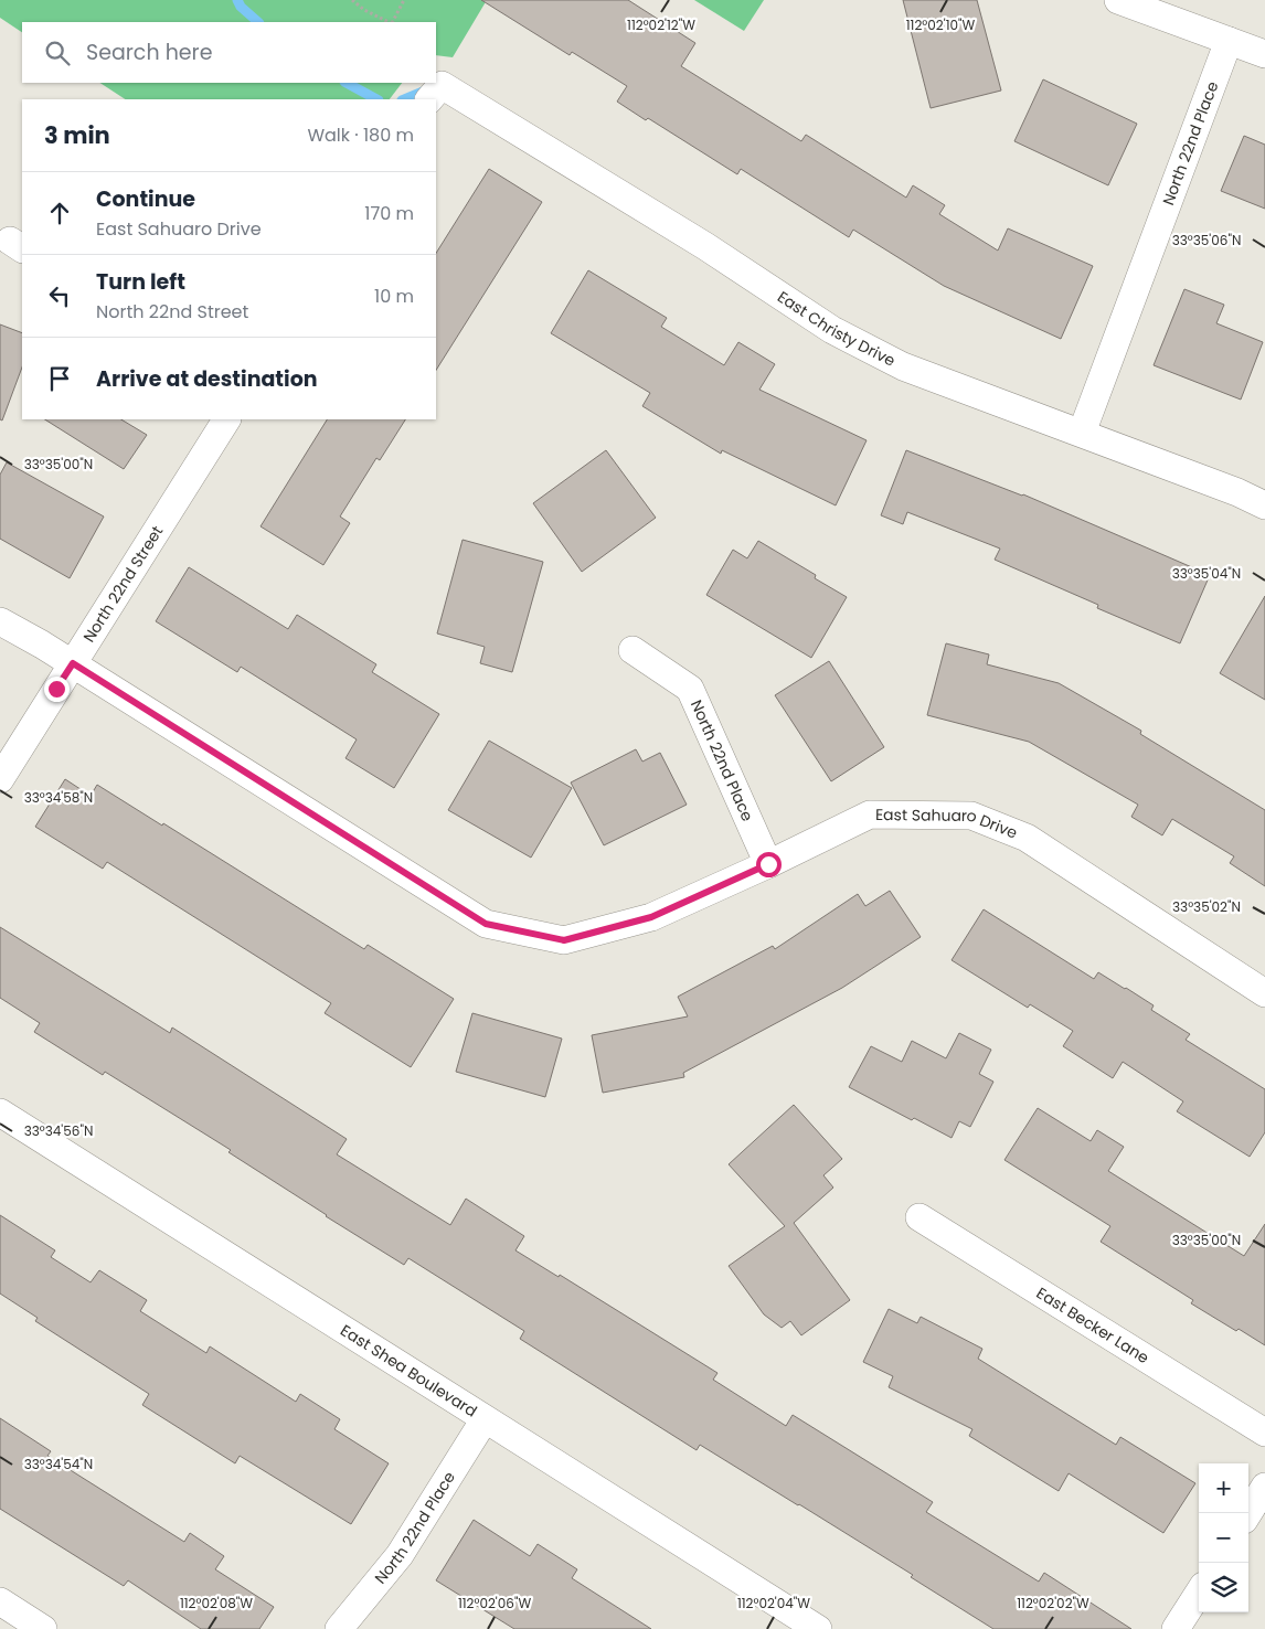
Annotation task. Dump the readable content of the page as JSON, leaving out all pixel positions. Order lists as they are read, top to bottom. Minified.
{"streets":{"street":["North 22nd Place","East Christy Drive","North 22nd Street","East Sahuaro Drive","East Becker Lane","East Shea Boulevard"]},"crossings":[["North 22nd Place","East Christy Drive"],["North 22nd Place","East Sahuaro Drive"],["North 22nd Place","East Shea Boulevard"],["North 22nd Street","East Sahuaro Drive"]],"page":{"search":"Search here","heading":["3 min","Walk · 180 m"],"list":[["Continue","East Sahuaro Drive","170 m"],["Turn left","North 22nd Street","10 m"],"Arrive at destination"],"map_buttons":["+","−"]},"coordinates":["112°02'12\"W","112°02'10\"W","33°35'06\"N","33°35'00\"N","33°35'04\"N","33°34'58\"N","33°35'02\"N","33°34'56\"N","33°34'54\"N","112°02'08\"W","112°02'06\"W","112°02'04\"W","112°02'02\"W"]}
